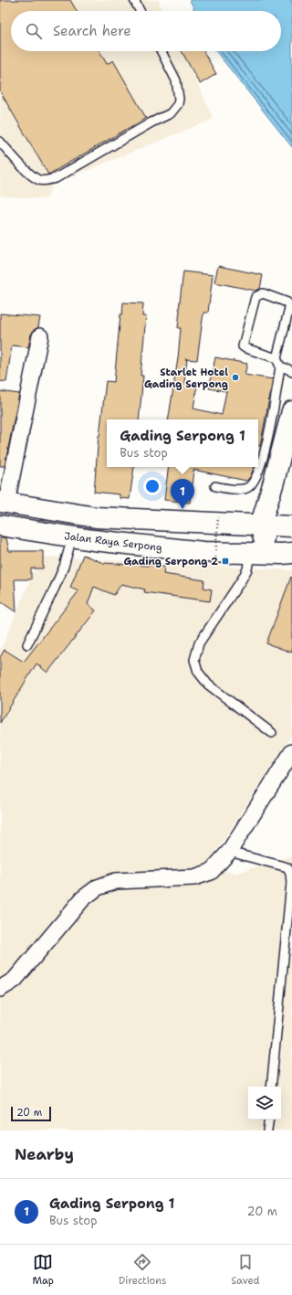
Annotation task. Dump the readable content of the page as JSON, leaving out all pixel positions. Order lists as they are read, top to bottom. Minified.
{"streets":{"main road":["Jalan Raya Serpong"]},"places":{"other":["Starlet Hotel Gading Serpong"],"transit":["Gading Serpong 2"]},"scale_bar":"20 m","page":{"search":"Search here","popup":["Gading Serpong 1","Bus stop"],"pins":"1","scale":"20 m","heading":"Nearby","list":[{"mark":"1","name":"Gading Serpong 1","note":"Bus stop","value":"20 m"}],"nav":["Map","Directions","Saved"]}}
